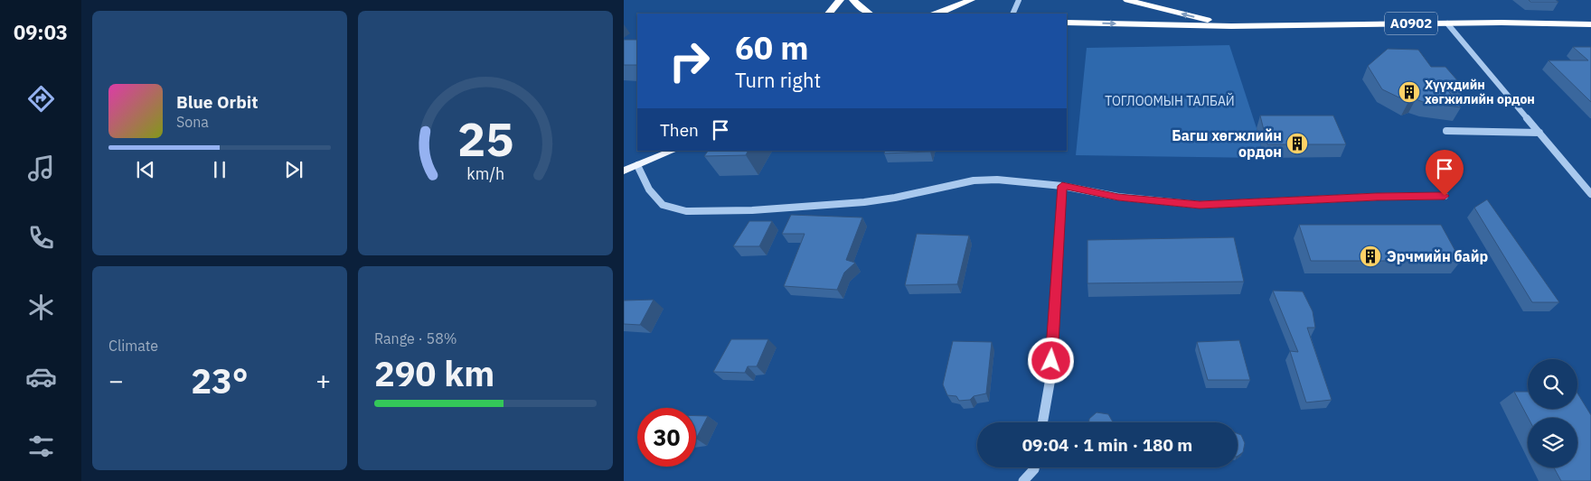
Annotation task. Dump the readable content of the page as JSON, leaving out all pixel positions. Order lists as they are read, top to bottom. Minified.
{"streets":{"highway":["A0902"]},"parks":["ТОГЛООМЫН ТАЛБАЙ"],"places":{"building":["Хүүхдийн хөгжилийн ордон","Багш хөгжлийн ордон","Эрчмийн байр"]},"page":{"tabs":"09:03","turn":["60 m","Turn right"],"song":["Blue Orbit","Sona"],"then":"Then","tile":["Climate",["Range · 58%","290 km"]],"heat":["−","23°","+"],"limit":"30","trip":"09:04 · 1 min · 180 m","gauge":["25","km/h"]}}
